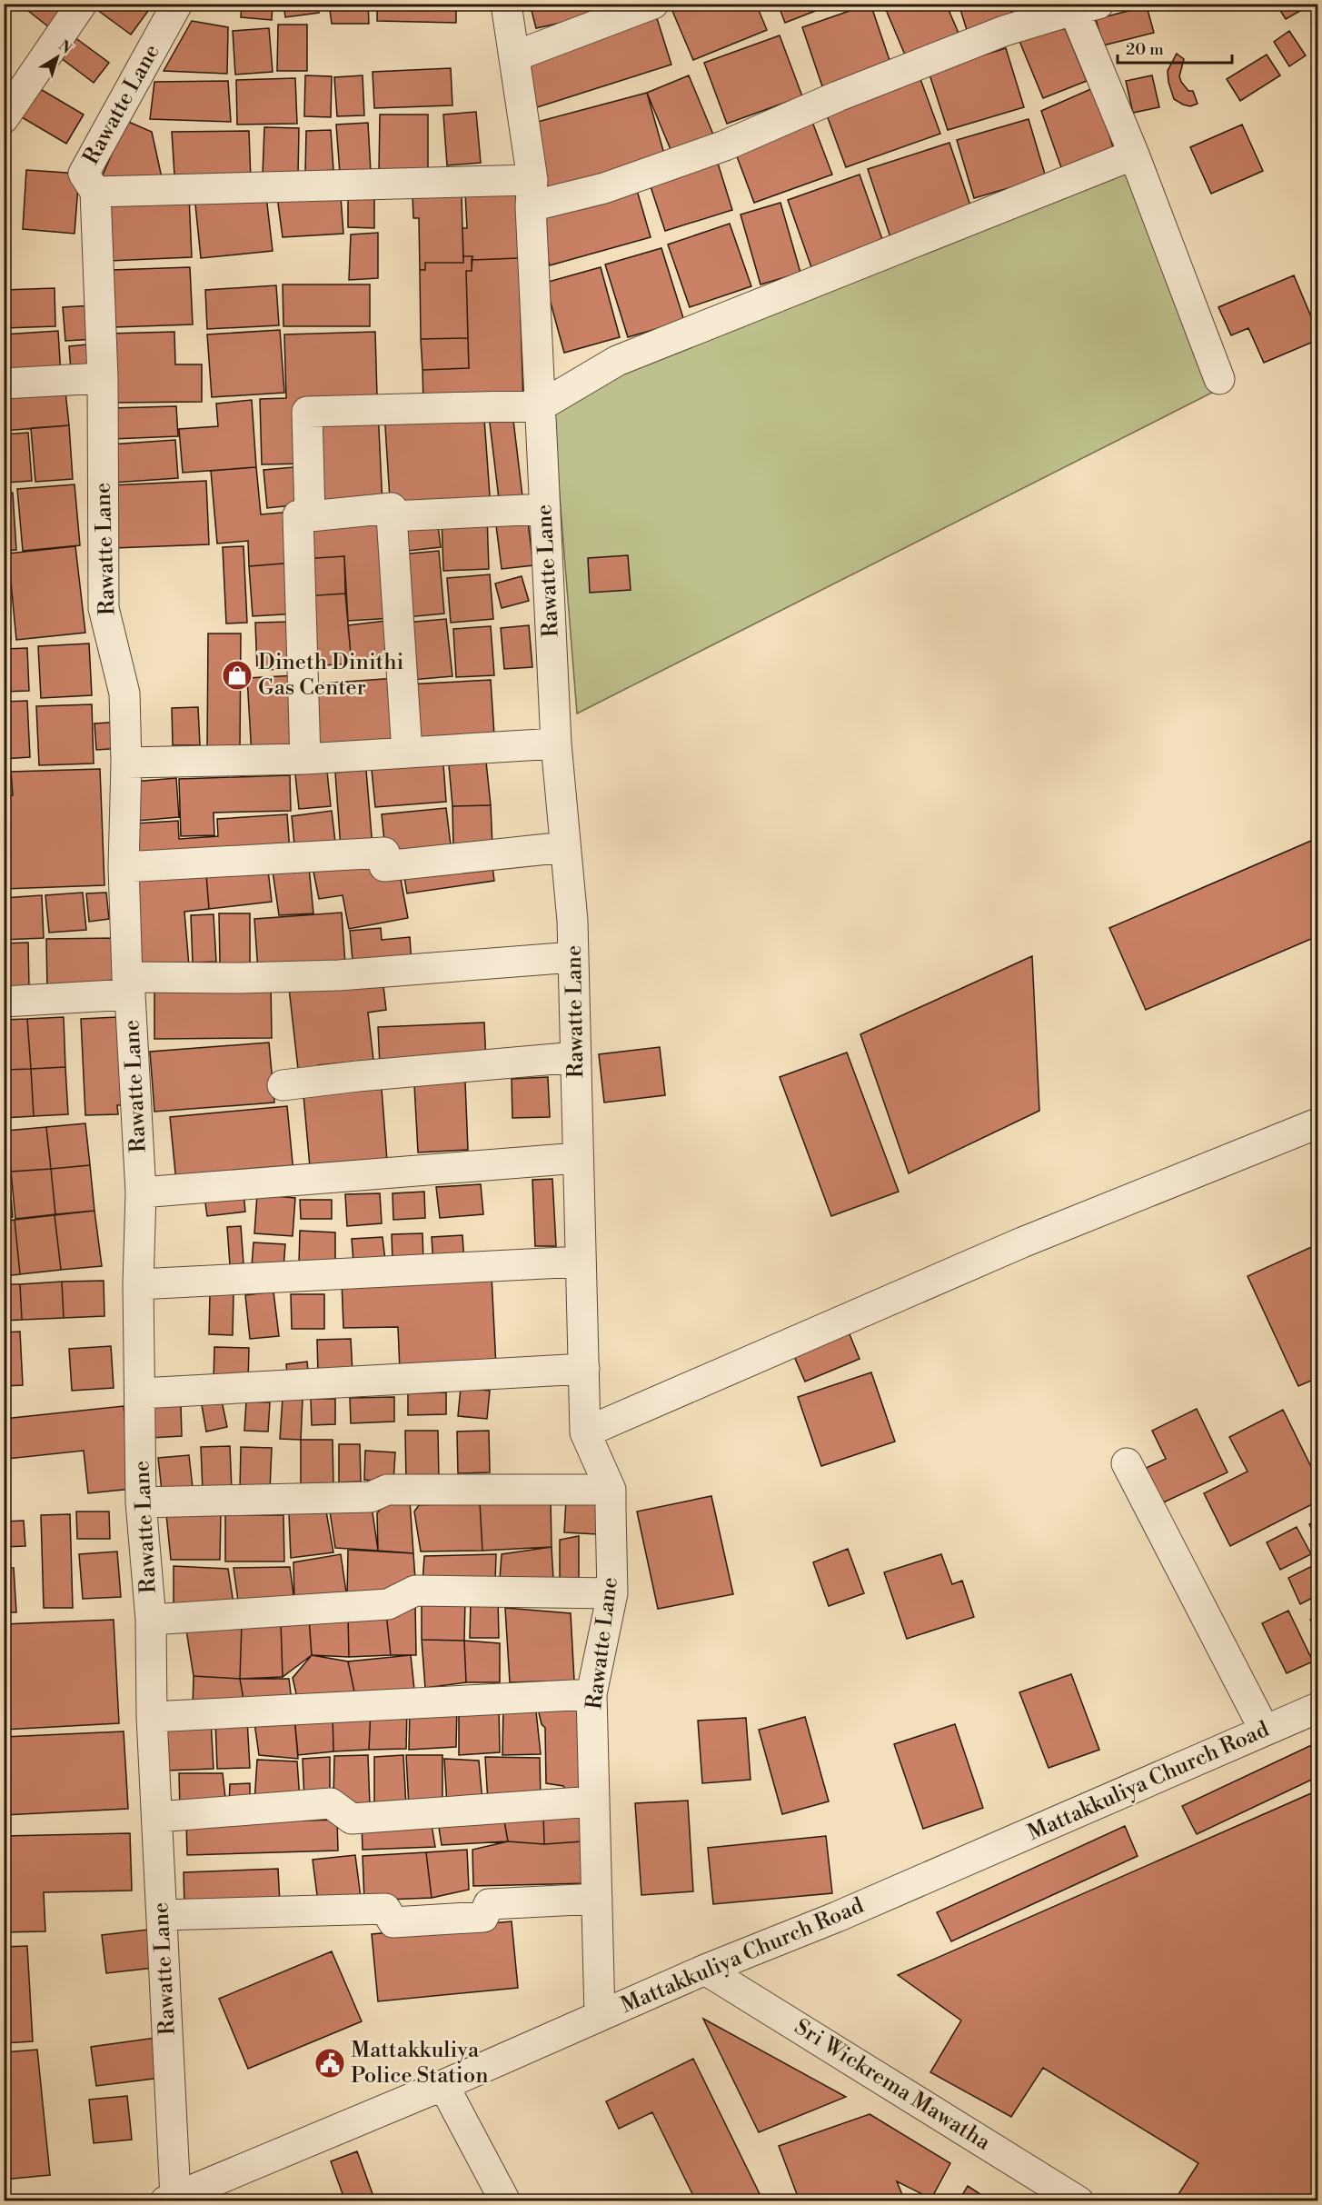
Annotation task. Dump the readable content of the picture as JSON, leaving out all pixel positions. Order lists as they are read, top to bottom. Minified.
{"streets":{"street":["Rawatte Lane","Mattakkuliya Church Road","Sri Wickrema Mawatha"]},"crossings":[["Rawatte Lane","Mattakkuliya Church Road"],["Mattakkuliya Church Road","Sri Wickrema Mawatha"]],"places":{"shop":["Dineth Dinithi Gas Center"],"public building":["Mattakkuliya Police Station"]},"scale_bar":"20 m","north":"top right"}
